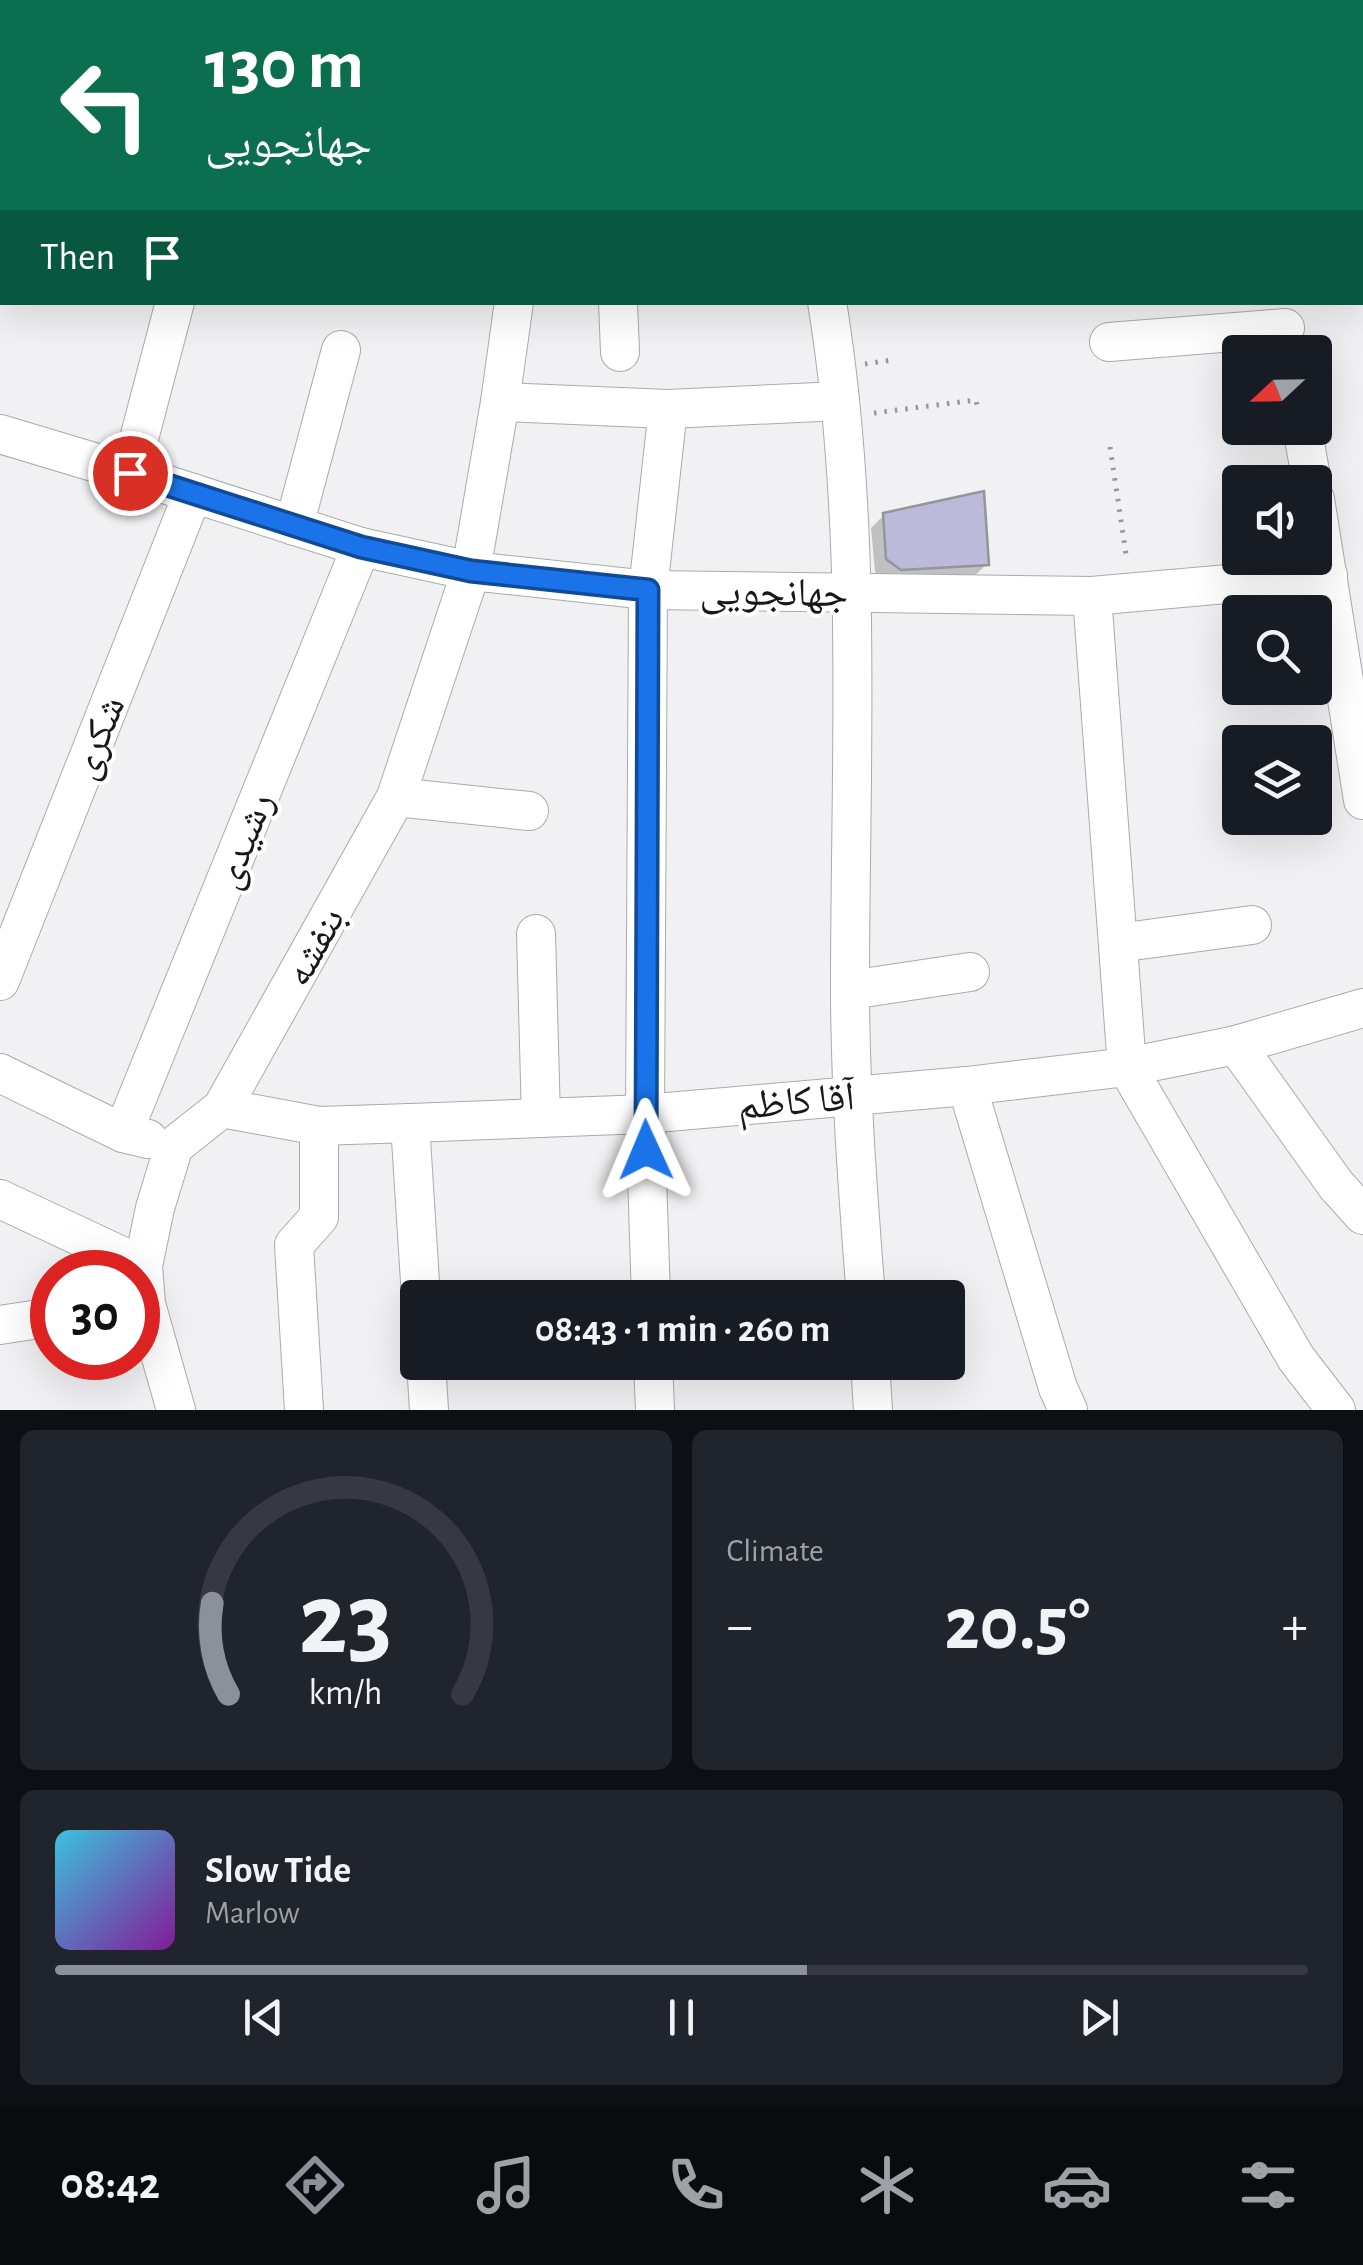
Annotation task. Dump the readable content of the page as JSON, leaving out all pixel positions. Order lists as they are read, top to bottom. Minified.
{"streets":{"street":["جهانجویی","شکری","رشیدی","بنفشه","آقا کاظم"]},"crossings":[["جهانجویی","شکری"],["جهانجویی","رشیدی"],["جهانجویی","بنفشه"],["بنفشه","آقا کاظم"]],"north":"left","page":{"turn":["130 m","جهانجویی"],"then":"Then","limit":"30","trip":"08:43 · 1 min · 260 m","tile":"Climate","heat":["−","20.5°","+"],"song":["Slow Tide","Marlow"],"tabs":"08:42","gauge":["23","km/h"]}}
